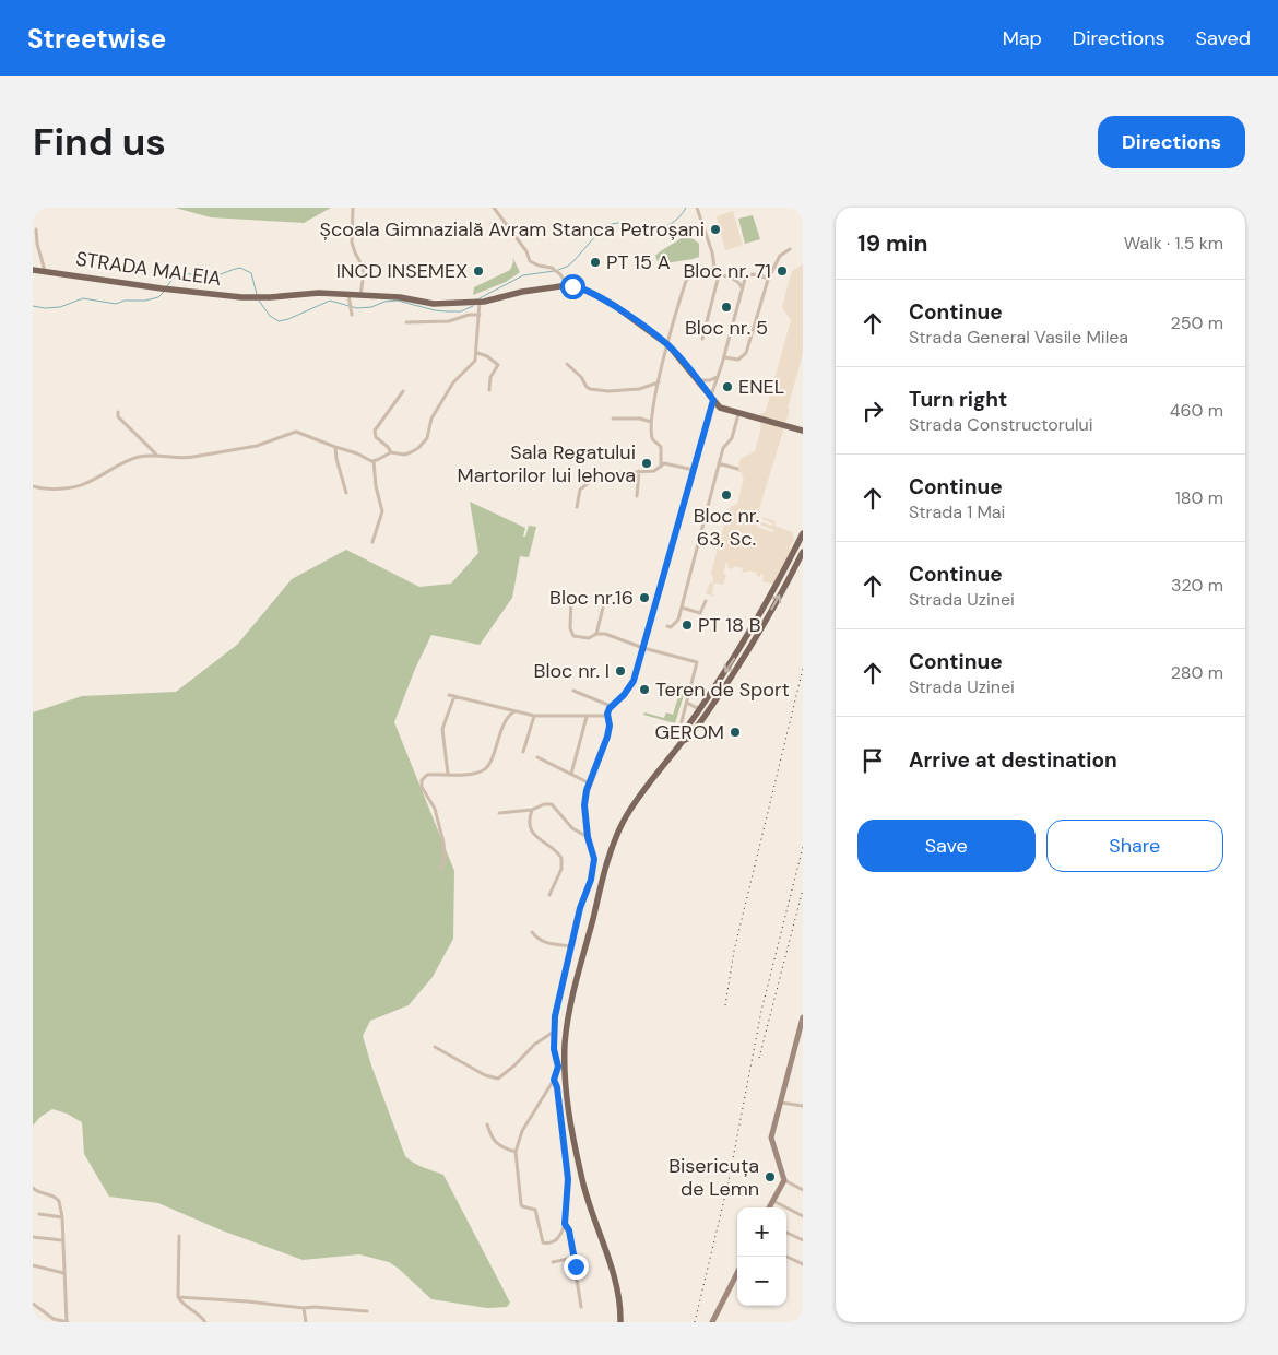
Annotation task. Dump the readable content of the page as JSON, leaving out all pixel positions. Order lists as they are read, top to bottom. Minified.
{"streets":{"main road":["STRADA MALEIA"]},"places":["Școala Gimnazială Avram Stanca Petroșani","PT 15 A","INCD INSEMEX","Bloc nr. 71","Bloc nr. 5","ENEL","Sala Regatului Martorilor lui Iehova","Bloc nr. 63, Sc.","Bloc nr.16","PT 18 B","Bloc nr. I","Teren de Sport","GEROM","Bisericuța de Lemn"],"page":{"header":"Streetwise","nav":["Map","Directions","Saved"],"buttons":["Directions",["Save","Share"]],"title":"Find us","heading":["19 min","Walk · 1.5 km"],"list":[["Continue","Strada General Vasile Milea","250 m"],["Turn right","Strada Constructorului","460 m"],["Continue","Strada 1 Mai","180 m"],["Continue","Strada Uzinei","320 m"],["Continue","Strada Uzinei","280 m"],"Arrive at destination"],"map_buttons":["+","−"]}}
